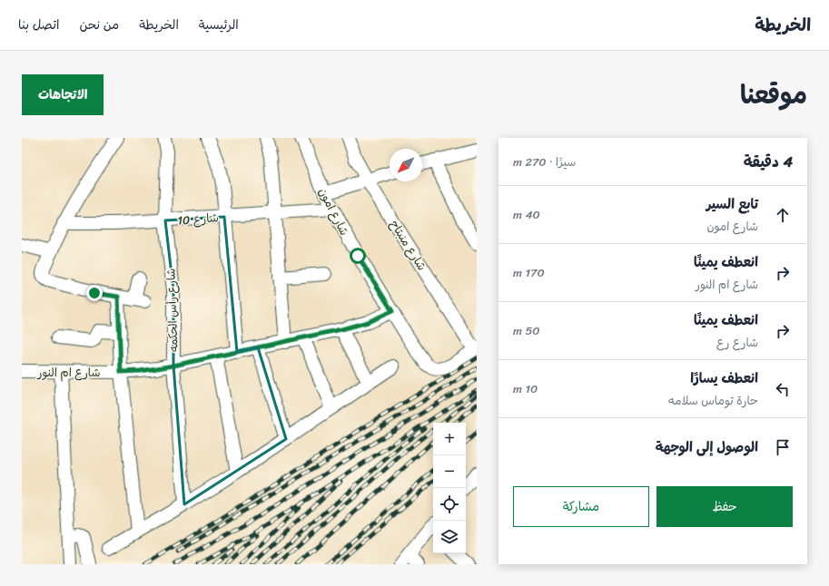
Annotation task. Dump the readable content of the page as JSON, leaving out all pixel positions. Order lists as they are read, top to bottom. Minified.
{"streets":{"street":["شارع امون","شارع 10","شارع منبتاح","شارع رأس الحكمه","شارع ام النور"]},"crossings":[["شارع امون","شارع 10"],["شارع امون","شارع منبتاح"],["شارع امون","شارع ام النور"],["شارع 10","شارع رأس الحكمه"],["شارع رأس الحكمه","شارع ام النور"]],"north":"bottom left","page":{"header":"الخريطة","nav":["الرئيسية","الخريطة","من نحن","اتصل بنا"],"title":"موقعنا","buttons":["الاتجاهات",["حفظ","مشاركة"]],"heading":["4 دقيقة","سيرًا · 270 m"],"list":[["تابع السير","شارع امون","40 m"],["انعطف يمينًا","شارع ام النور","170 m"],["انعطف يمينًا","شارع رع","50 m"],["انعطف يسارًا","حارة توماس سلامه","10 m"],"الوصول إلى الوجهة"],"map_buttons":["+","−"]}}
